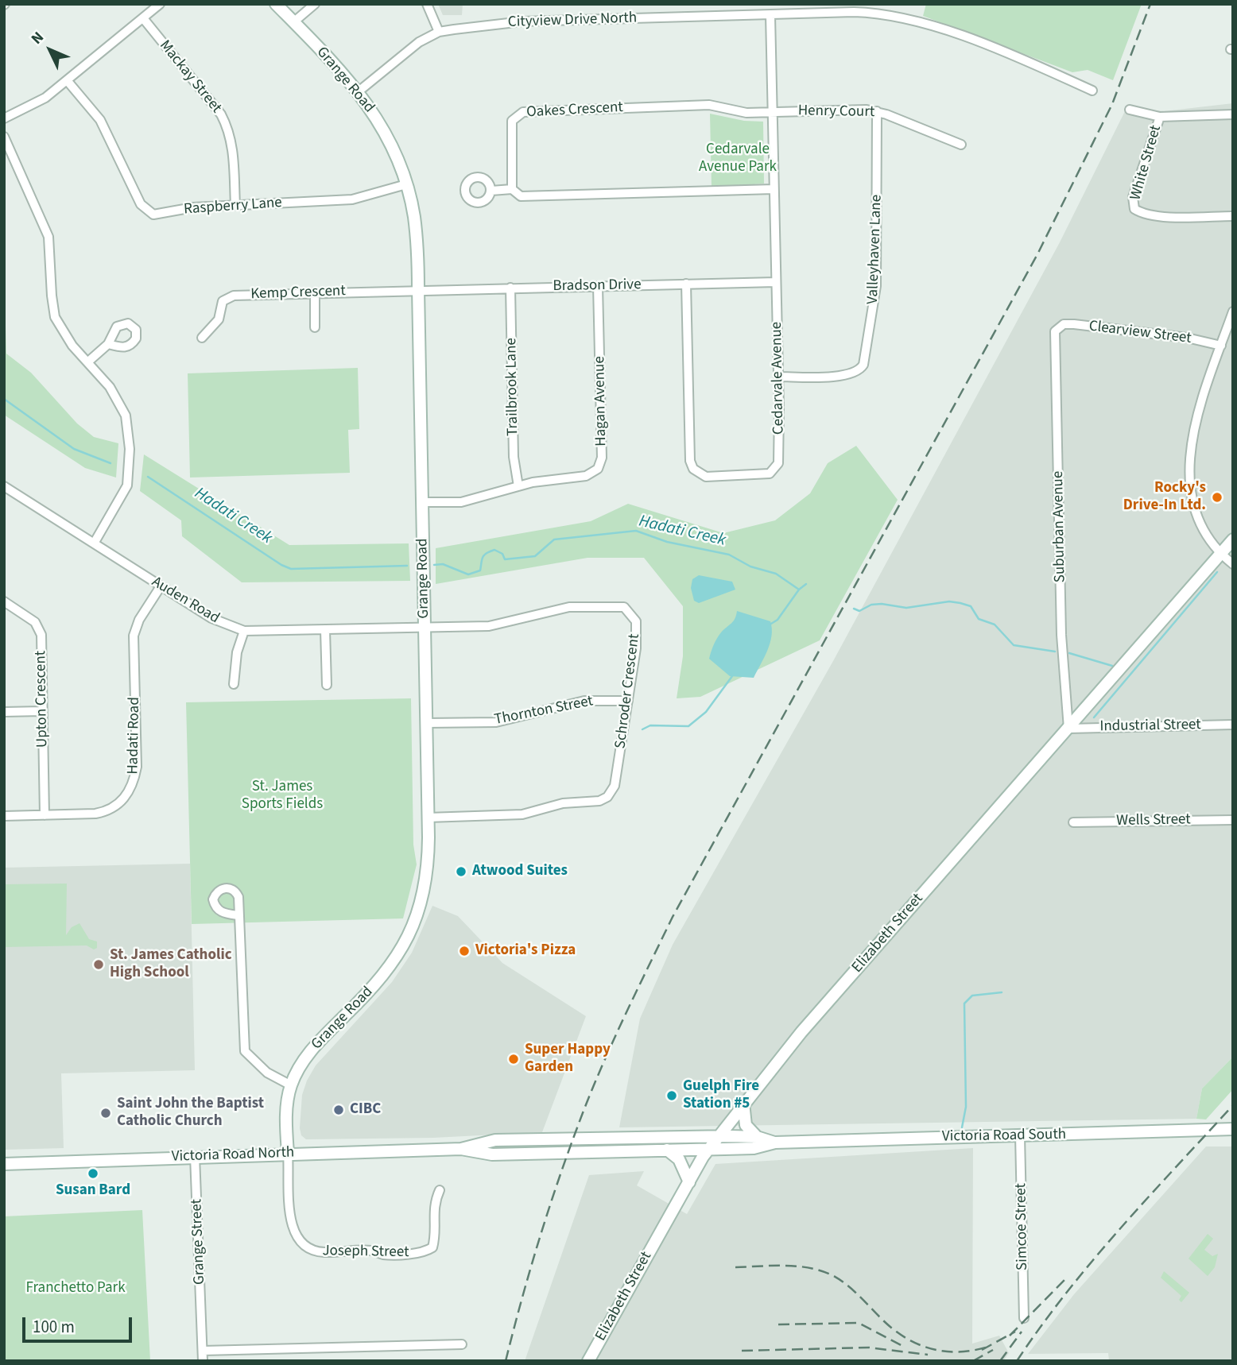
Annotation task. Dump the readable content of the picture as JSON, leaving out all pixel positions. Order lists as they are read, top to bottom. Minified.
{"streets":{"main road":["Grange Road","Elizabeth Street","Victoria Road South","Victoria Road North"],"street":["Cityview Drive North","Mackay Street","Oakes Crescent","Henry Court","White Street","Raspberry Lane","Valleyhaven Lane","Bradson Drive","Kemp Crescent","Clearview Street","Cedarvale Avenue","Trailbrook Lane","Hagan Avenue","Suburban Avenue","Auden Road","Schroder Crescent","Upton Crescent","Thornton Street","Industrial Street","Hadati Road","Wells Street","Simcoe Street","Grange Street","Joseph Street"]},"crossings":[["Cityview Drive North","Grange Road"],["Cityview Drive North","Cedarvale Avenue"],["Mackay Street","Raspberry Lane"],["Grange Road","Raspberry Lane"],["Grange Road","Bradson Drive"],["Grange Road","Kemp Crescent"],["Grange Road","Hagan Avenue"],["Grange Road","Auden Road"],["Grange Road","Schroder Crescent"],["Grange Road","Thornton Street"],["Grange Road","Victoria Road North"],["Grange Road","Joseph Street"],["Oakes Crescent","Henry Court"],["Oakes Crescent","Cedarvale Avenue"],["Henry Court","Valleyhaven Lane"],["Henry Court","Cedarvale Avenue"],["Valleyhaven Lane","Cedarvale Avenue"],["Bradson Drive","Kemp Crescent"],["Bradson Drive","Cedarvale Avenue"],["Bradson Drive","Trailbrook Lane"],["Bradson Drive","Hagan Avenue"],["Clearview Street","Suburban Avenue"],["Trailbrook Lane","Hagan Avenue"],["Suburban Avenue","Industrial Street"],["Suburban Avenue","Elizabeth Street"],["Auden Road","Schroder Crescent"],["Auden Road","Hadati Road"],["Schroder Crescent","Thornton Street"],["Upton Crescent","Hadati Road"],["Industrial Street","Elizabeth Street"],["Elizabeth Street","Victoria Road South"],["Victoria Road South","Victoria Road North"],["Victoria Road South","Simcoe Street"],["Victoria Road North","Grange Street"],["Victoria Road North","Joseph Street"]],"water":["Hadati Creek"],"parks":["Cedarvale Avenue Park","St. James Sports Fields","Franchetto Park"],"places":["Rocky's Drive-In Ltd.","Atwood Suites","Victoria's Pizza","St. James Catholic High School","Super Happy Garden","Guelph Fire Station #5","CIBC","Saint John the Baptist Catholic Church","Susan Bard"],"scale_bar":"100 m","north":"top left"}
